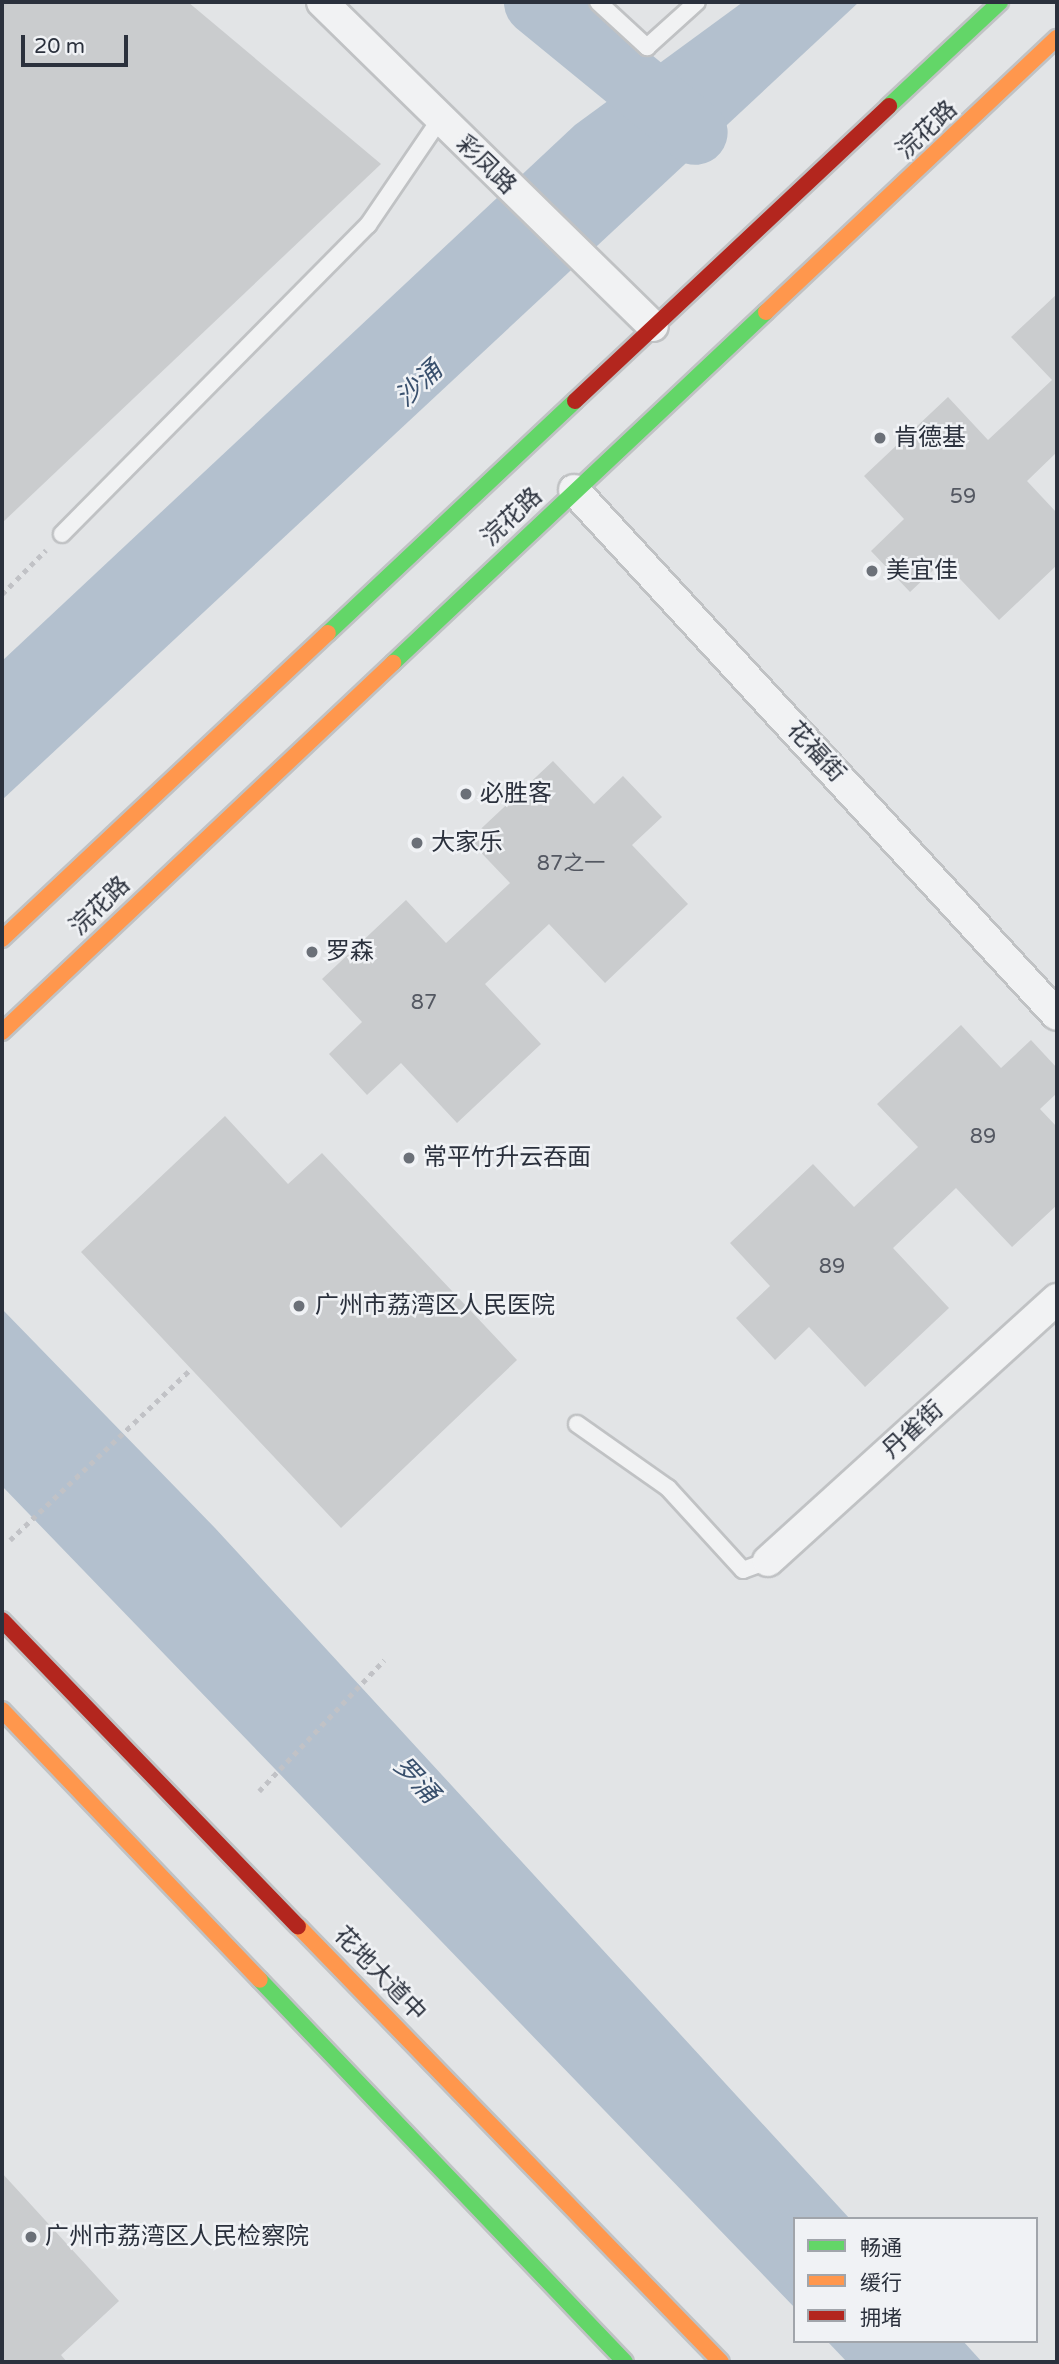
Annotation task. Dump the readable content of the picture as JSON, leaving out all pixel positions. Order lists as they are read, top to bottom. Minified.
{"streets":{"main road":["浣花路","花地大道中"],"street":["彩凤路","花福街","丹雀街"]},"crossings":[["浣花路","彩凤路"],["浣花路","花福街"]],"water":["沙涌","罗涌"],"places":["肯德基","美宜佳","必胜客","大家乐","罗森","常平竹升云吞面","广州市荔湾区人民医院","广州市荔湾区人民检察院"],"house_numbers":["59","87之一","87","89","89"],"legend":["畅通","缓行","拥堵"],"scale_bar":"20 m"}
